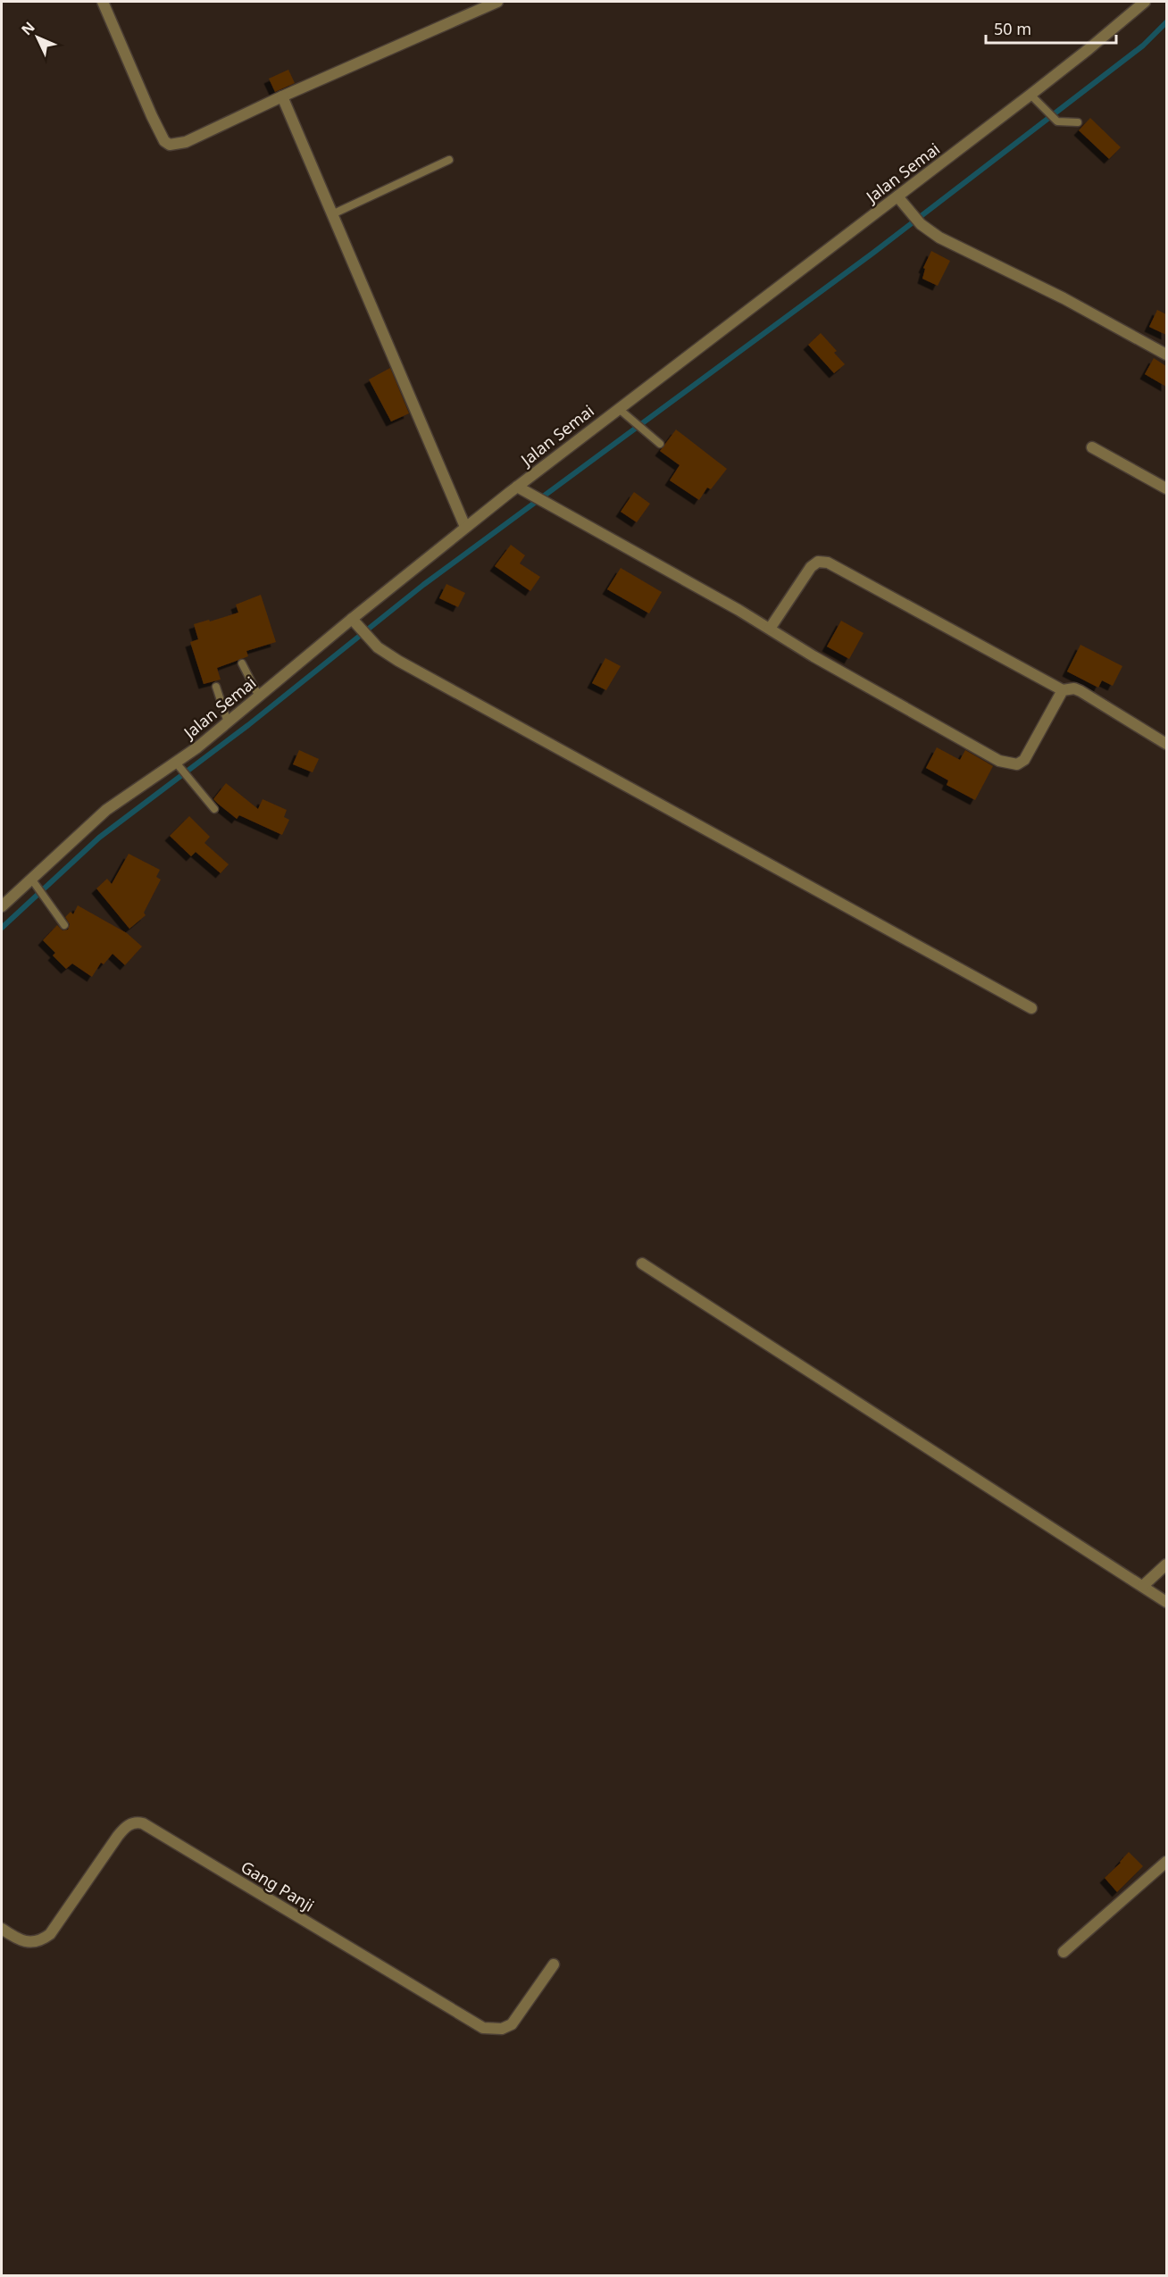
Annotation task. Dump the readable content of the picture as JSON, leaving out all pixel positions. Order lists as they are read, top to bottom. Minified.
{"streets":{"street":["Jalan Semai","Gang Panji"]},"scale_bar":"50 m","north":"top left"}
